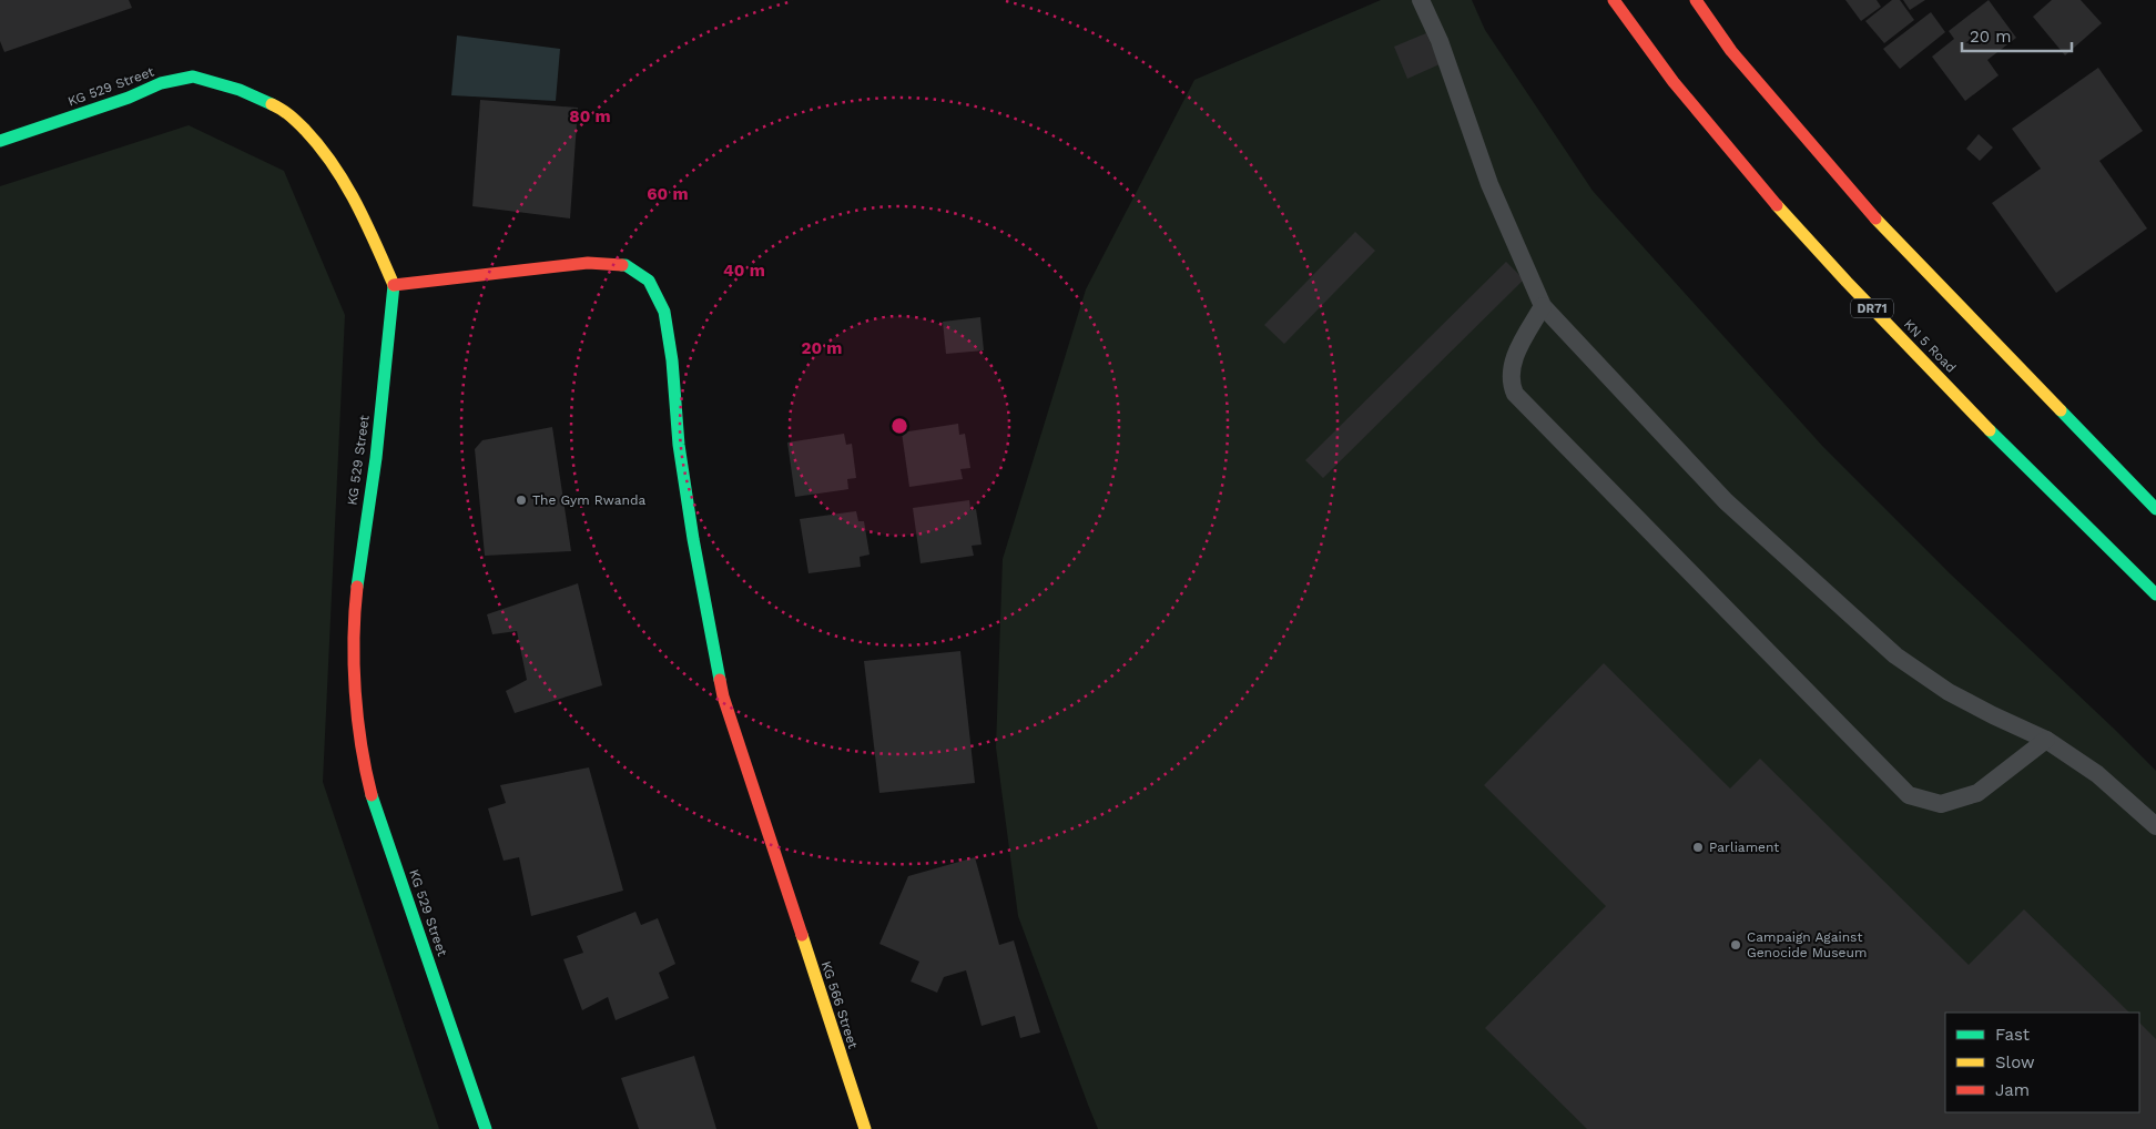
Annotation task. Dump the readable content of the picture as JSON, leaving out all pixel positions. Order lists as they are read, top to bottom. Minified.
{"streets":{"street":["KG 529 Street","DR71","KN 5 Road","KG 566 Street"]},"crossings":[["KG 529 Street","KG 566 Street"]],"places":["The Gym Rwanda","Parliament","Campaign Against Genocide Museum"],"legend":["Fast","Slow","Jam"],"scale_bar":"20 m","rings":["80 m","60 m","40 m","20 m"]}
